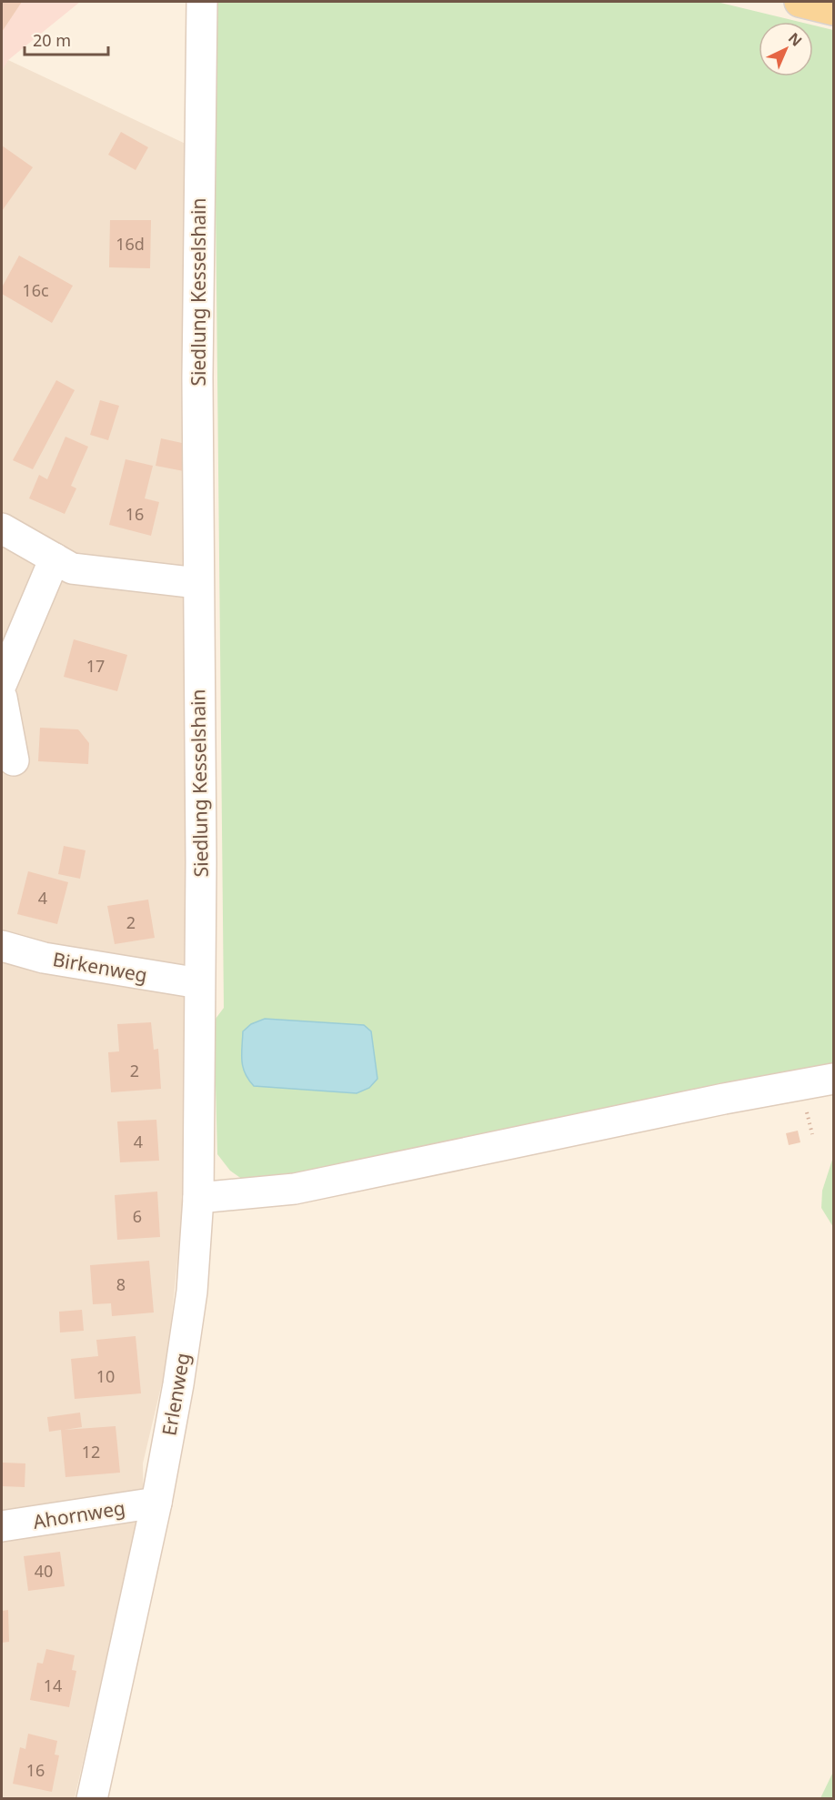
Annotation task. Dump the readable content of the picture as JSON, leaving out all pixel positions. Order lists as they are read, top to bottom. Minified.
{"streets":{"street":["Siedlung Kesselshain","Birkenweg","Erlenweg","Ahornweg"]},"crossings":[["Siedlung Kesselshain","Birkenweg"],["Siedlung Kesselshain","Erlenweg"],["Birkenweg","Erlenweg"],["Erlenweg","Ahornweg"]],"house_numbers":["16d","16c","16","17","4","2","2","4","6","8","10","12","40","14","16"],"scale_bar":"20 m","north":"top right"}
